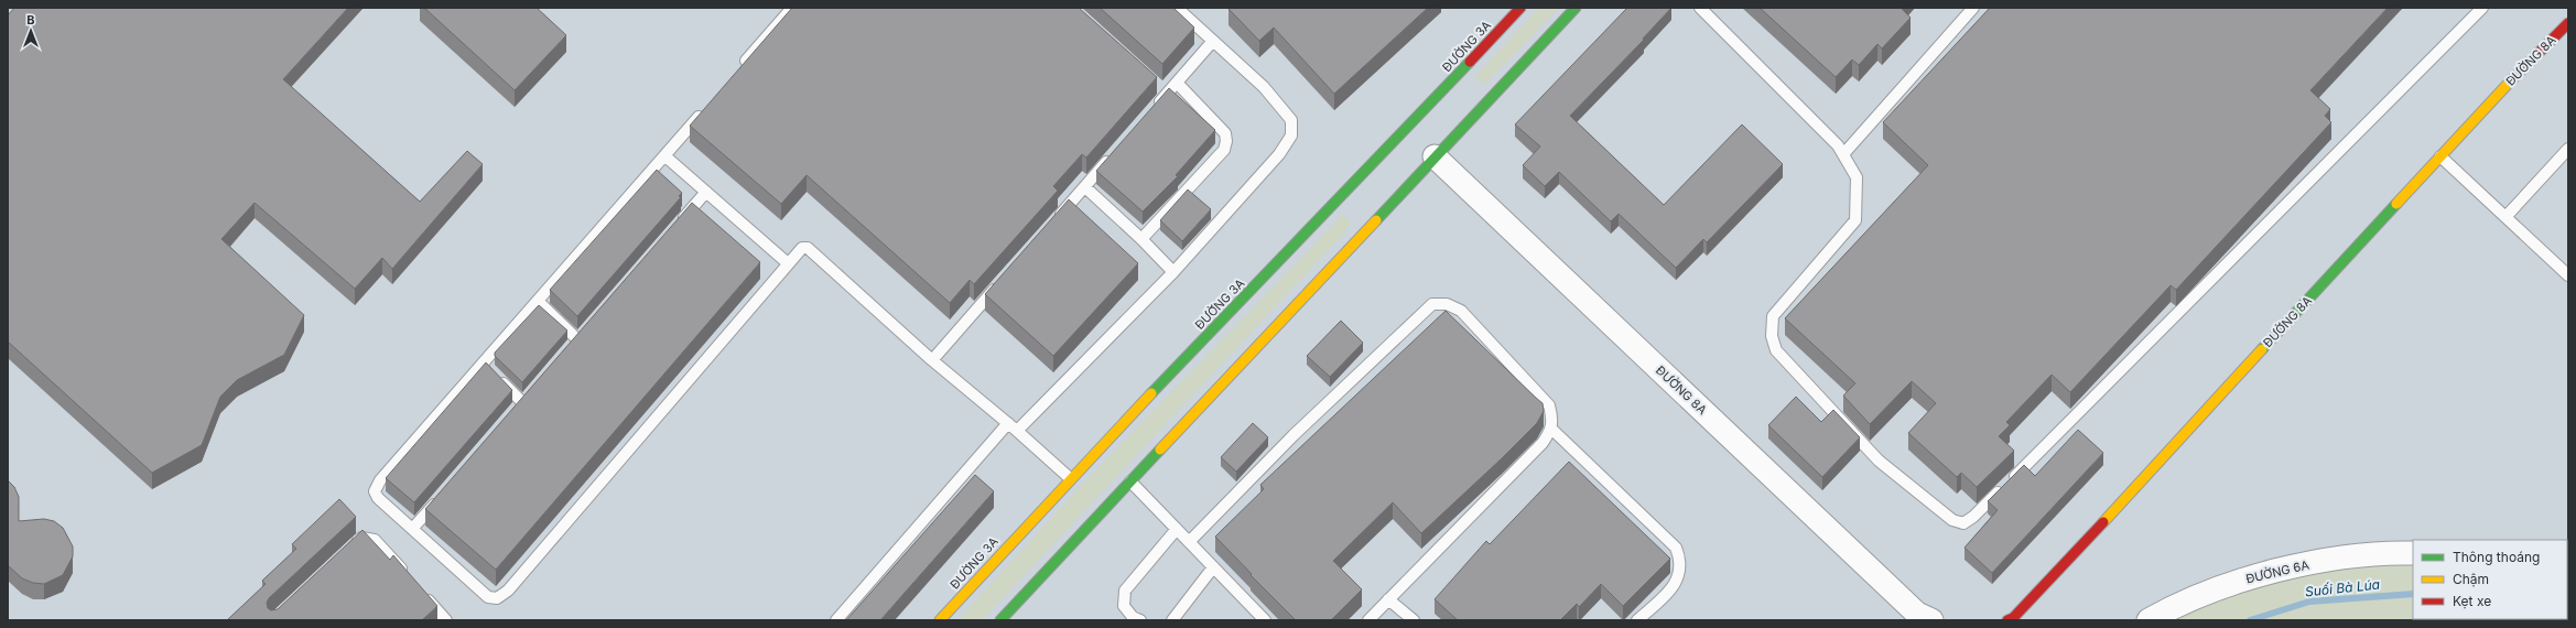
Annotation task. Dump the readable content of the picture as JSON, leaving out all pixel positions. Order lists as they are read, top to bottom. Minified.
{"streets":{"street":["ĐƯỜNG 3A","ĐƯỜNG 8A","ĐƯỜNG 6A"]},"water":["Suối Bà Lúa"],"legend":["Thông thoáng","Chậm","Kẹt xe"],"north":"top"}
